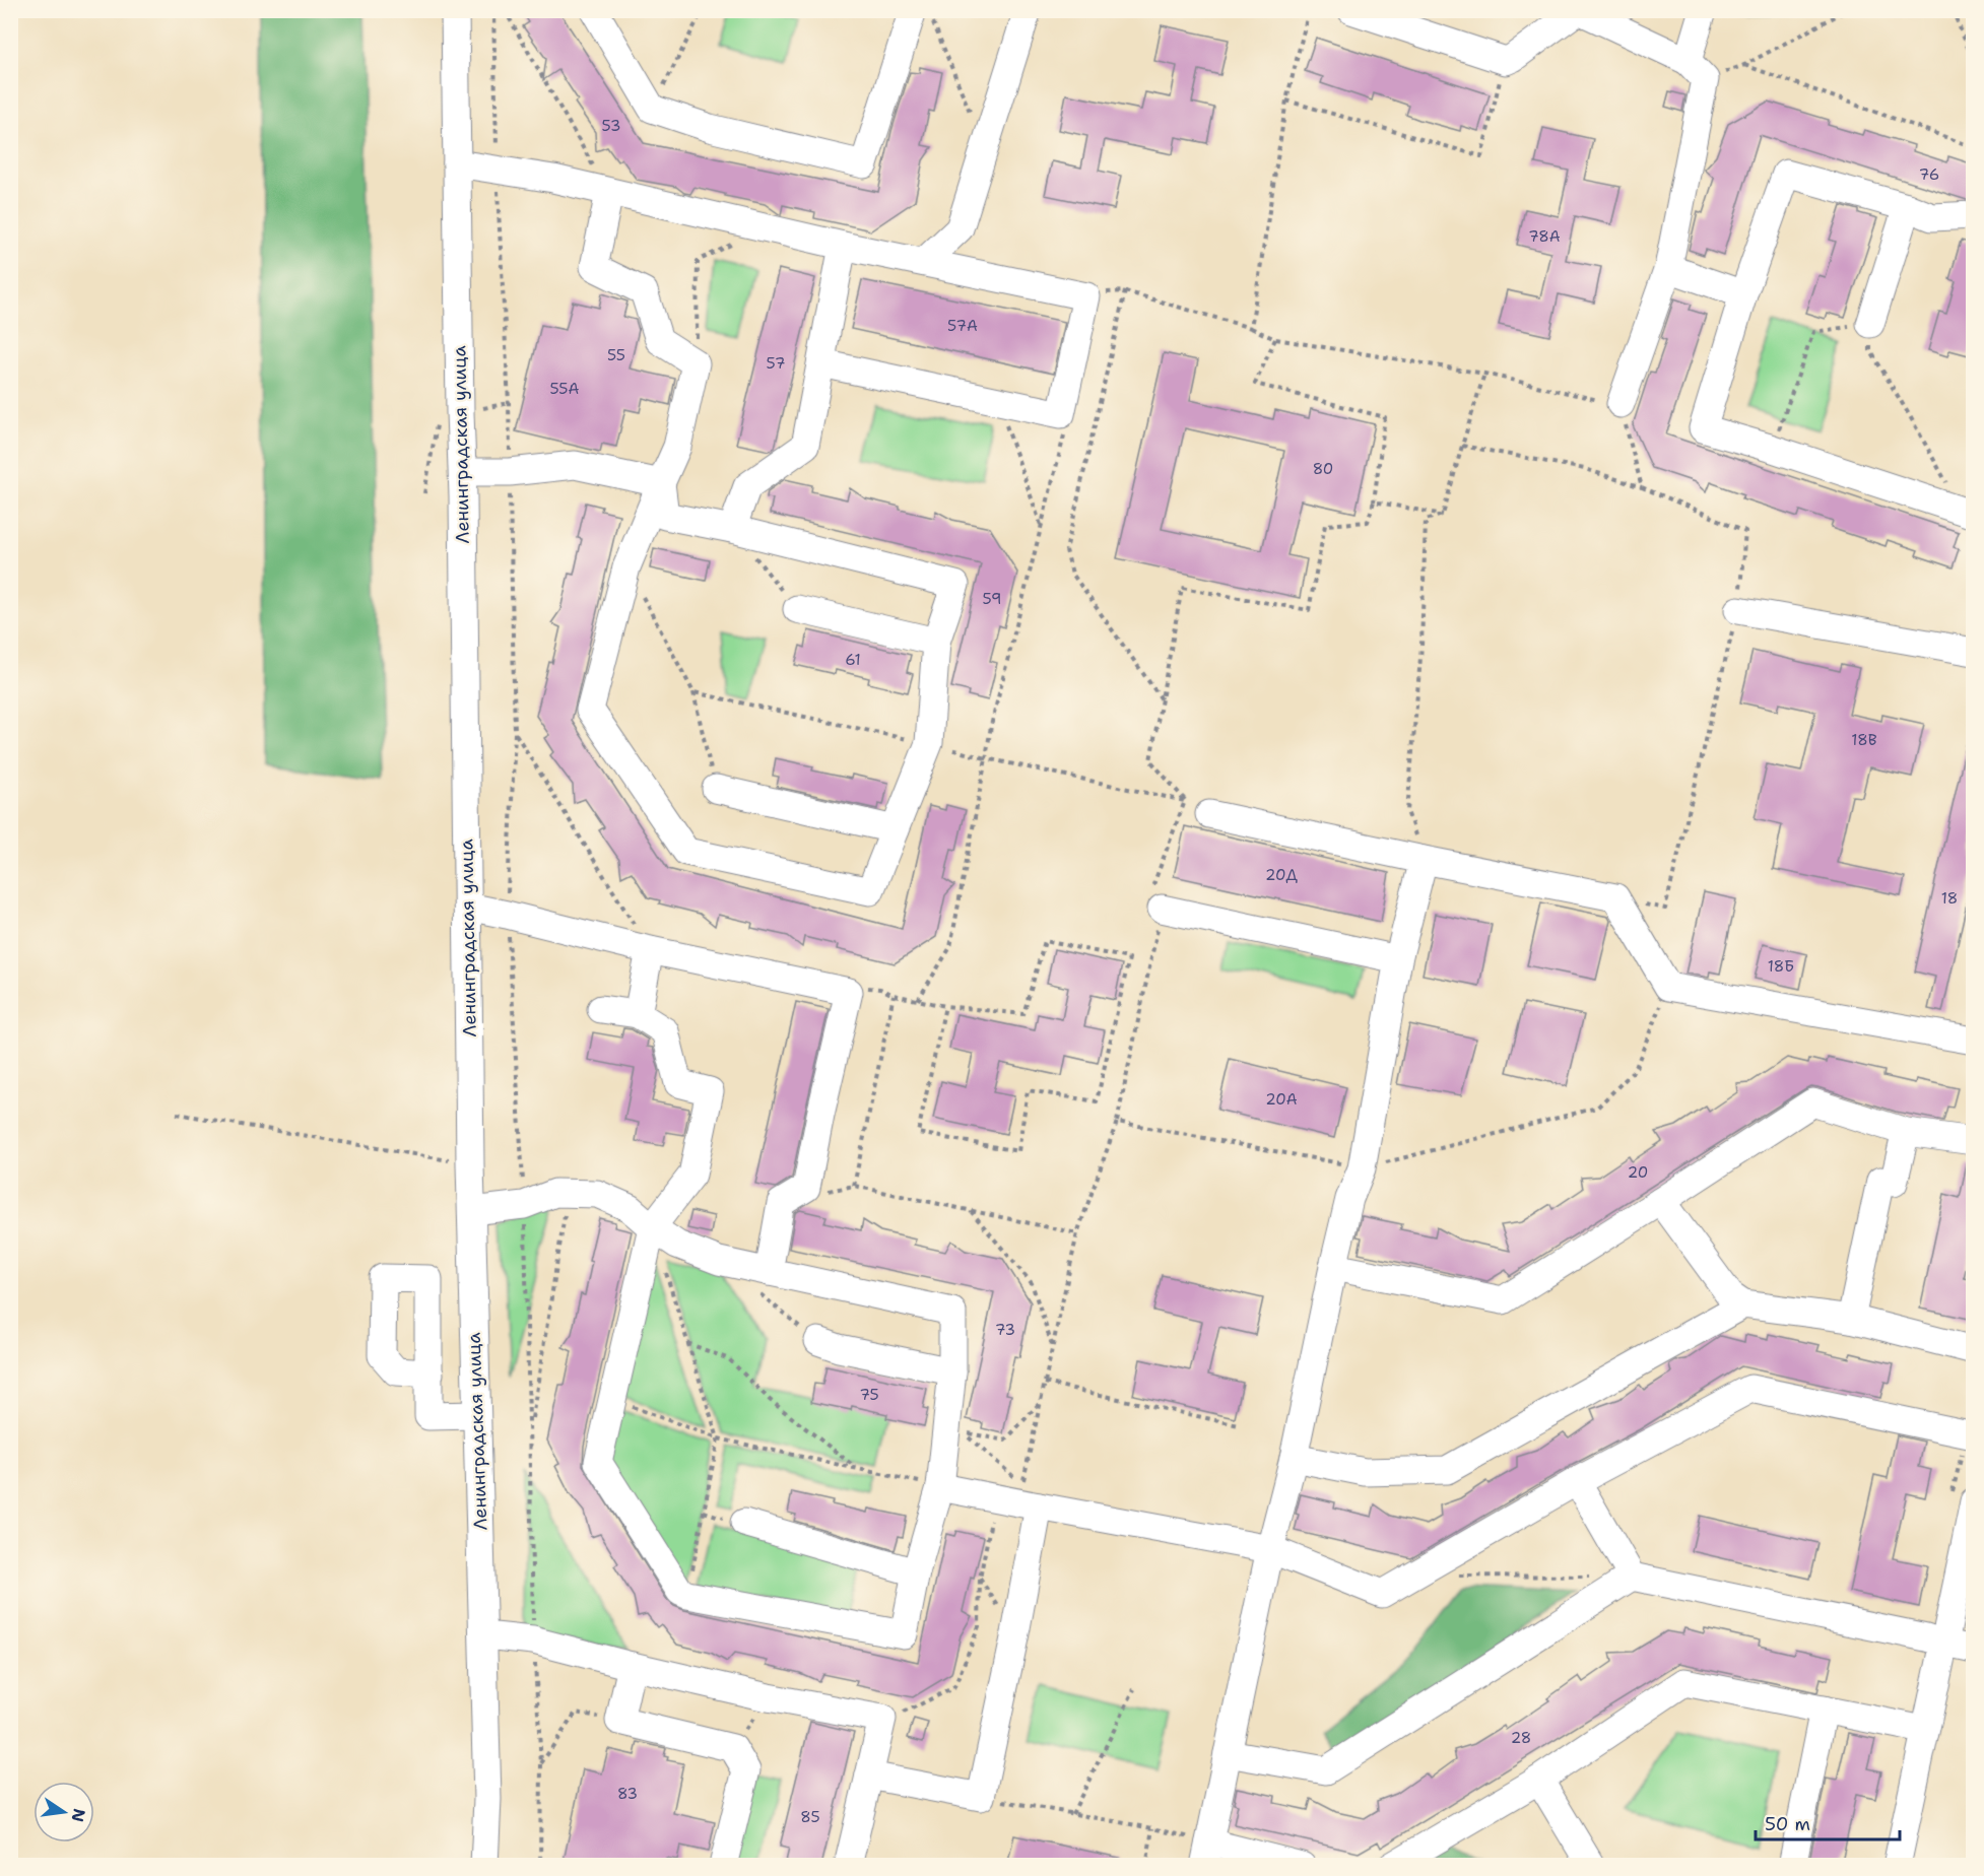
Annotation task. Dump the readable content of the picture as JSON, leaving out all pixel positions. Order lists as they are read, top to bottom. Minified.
{"streets":{"street":["Ленинградская улица"]},"house_numbers":["53","76","78А","57А","55","57","55А","80","59","61","18В","20Д","18","18Б","20А","20","73","75","28","83","85"],"scale_bar":"50 m","north":"right"}
